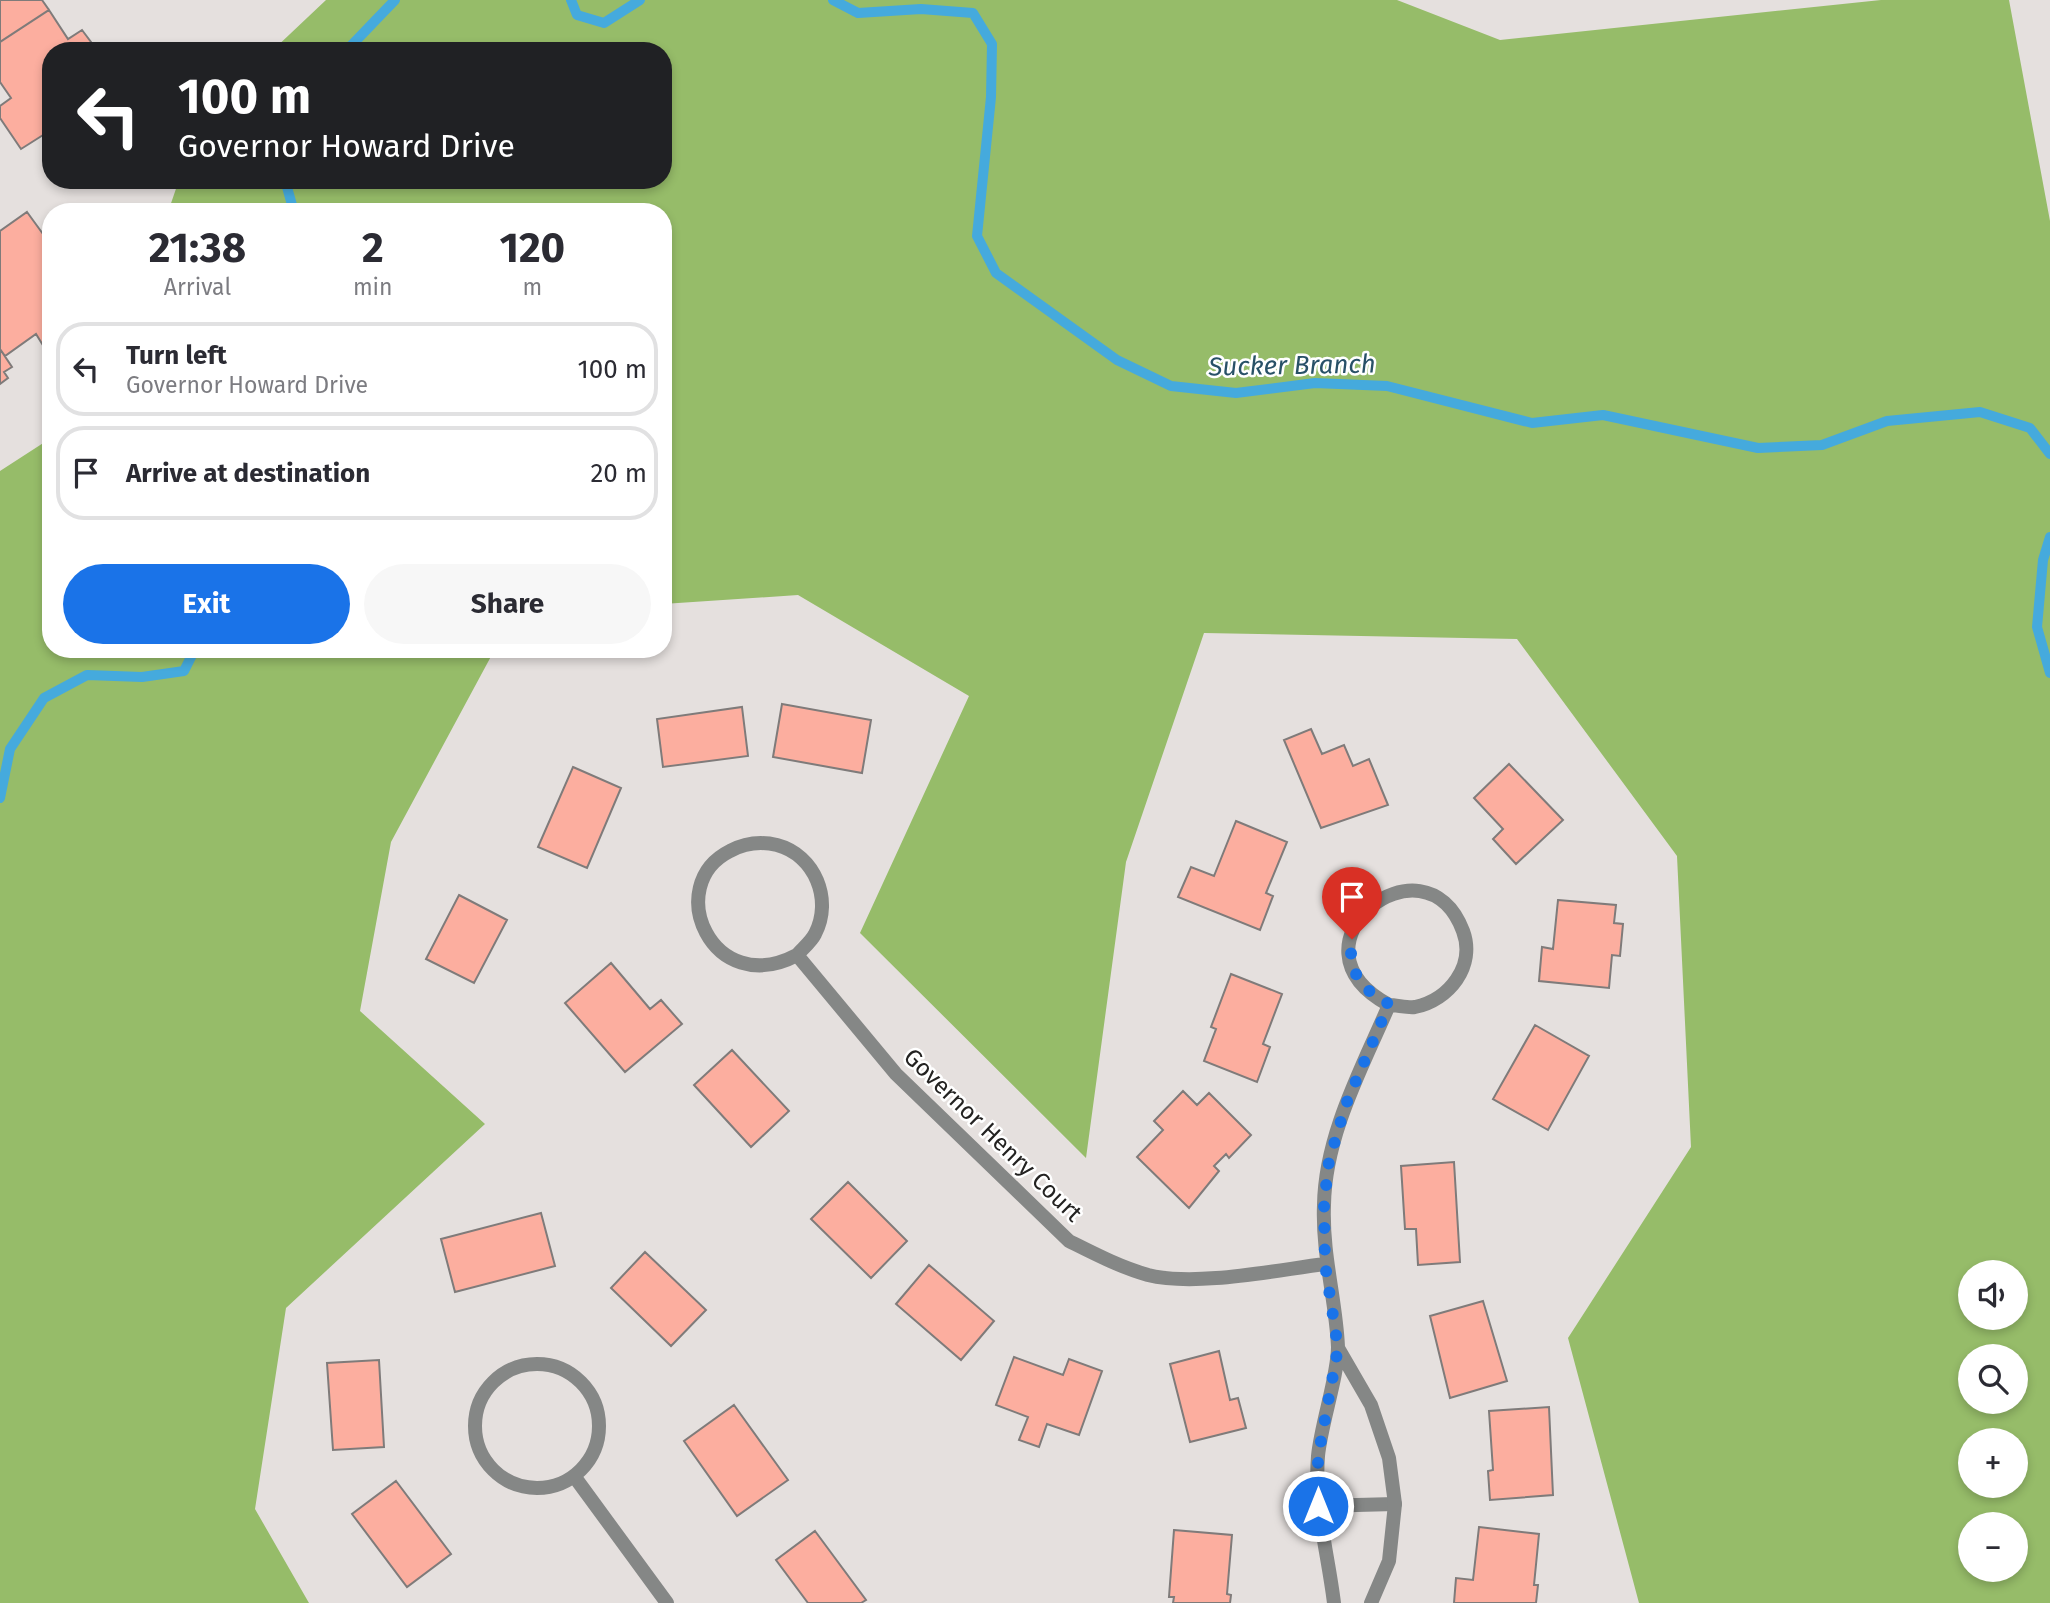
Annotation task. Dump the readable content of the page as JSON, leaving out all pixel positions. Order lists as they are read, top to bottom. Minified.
{"streets":{"street":["Governor Henry Court"]},"water":["Sucker Branch"],"page":{"turn":["100 m","Governor Howard Drive"],"eta":["21:38","Arrival","2","min","120","m"],"list":[{"name":"Turn left","note":"Governor Howard Drive","value":"100 m"},{"name":"Arrive at destination","value":"20 m"}],"buttons":["Exit","Share"],"map_buttons":["+","−"]}}
